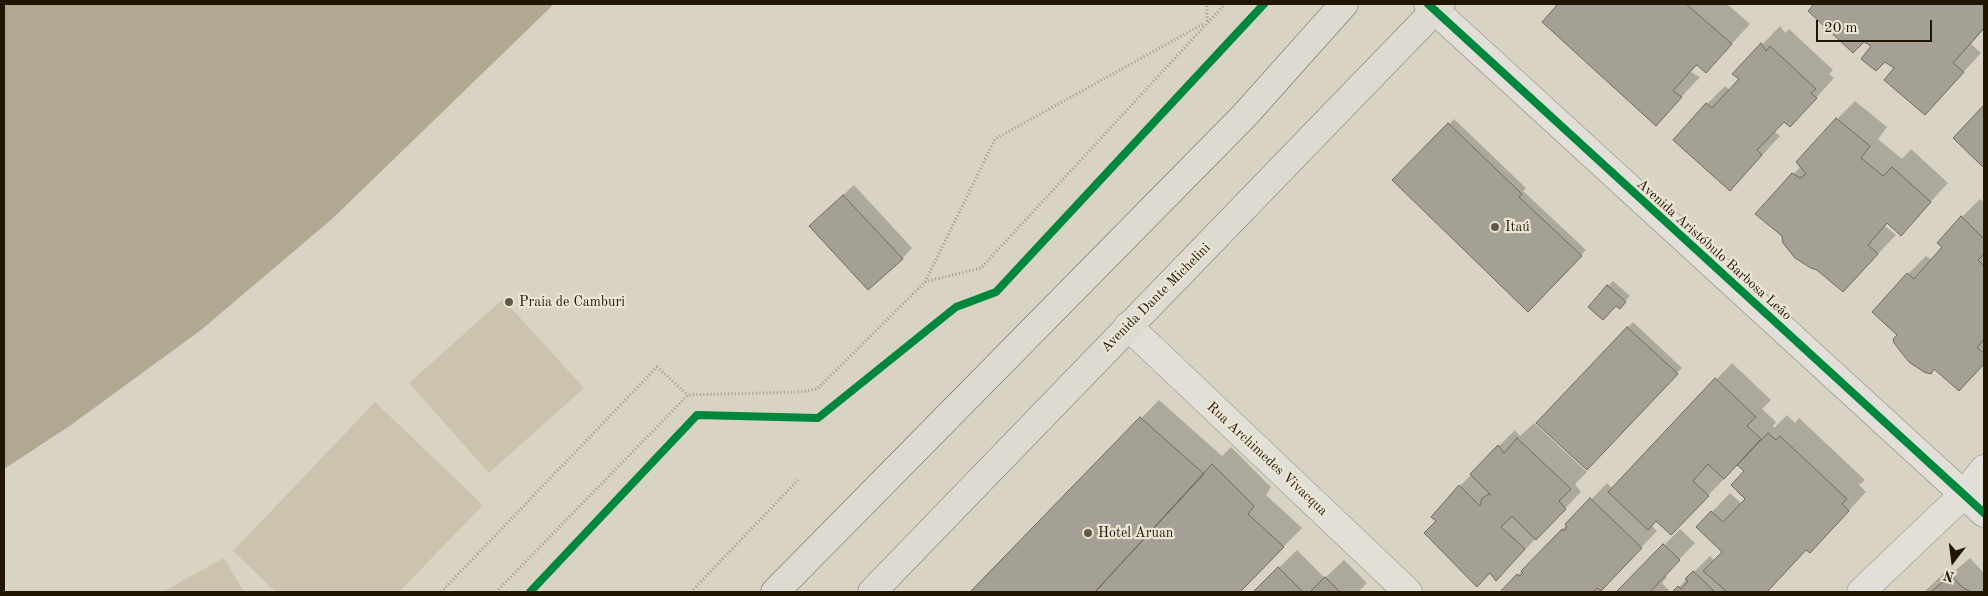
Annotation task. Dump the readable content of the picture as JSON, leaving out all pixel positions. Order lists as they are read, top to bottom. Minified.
{"streets":{"main road":["Avenida Dante Michelini"],"street":["Avenida Aristóbulo Barbosa Leão","Rua Archimedes Vivacqua"]},"crossings":[["Avenida Aristóbulo Barbosa Leão","Avenida Dante Michelini"],["Avenida Dante Michelini","Rua Archimedes Vivacqua"]],"places":["Itaú","Praia de Camburi","Hotel Aruan"],"scale_bar":"20 m","north":"bottom"}
